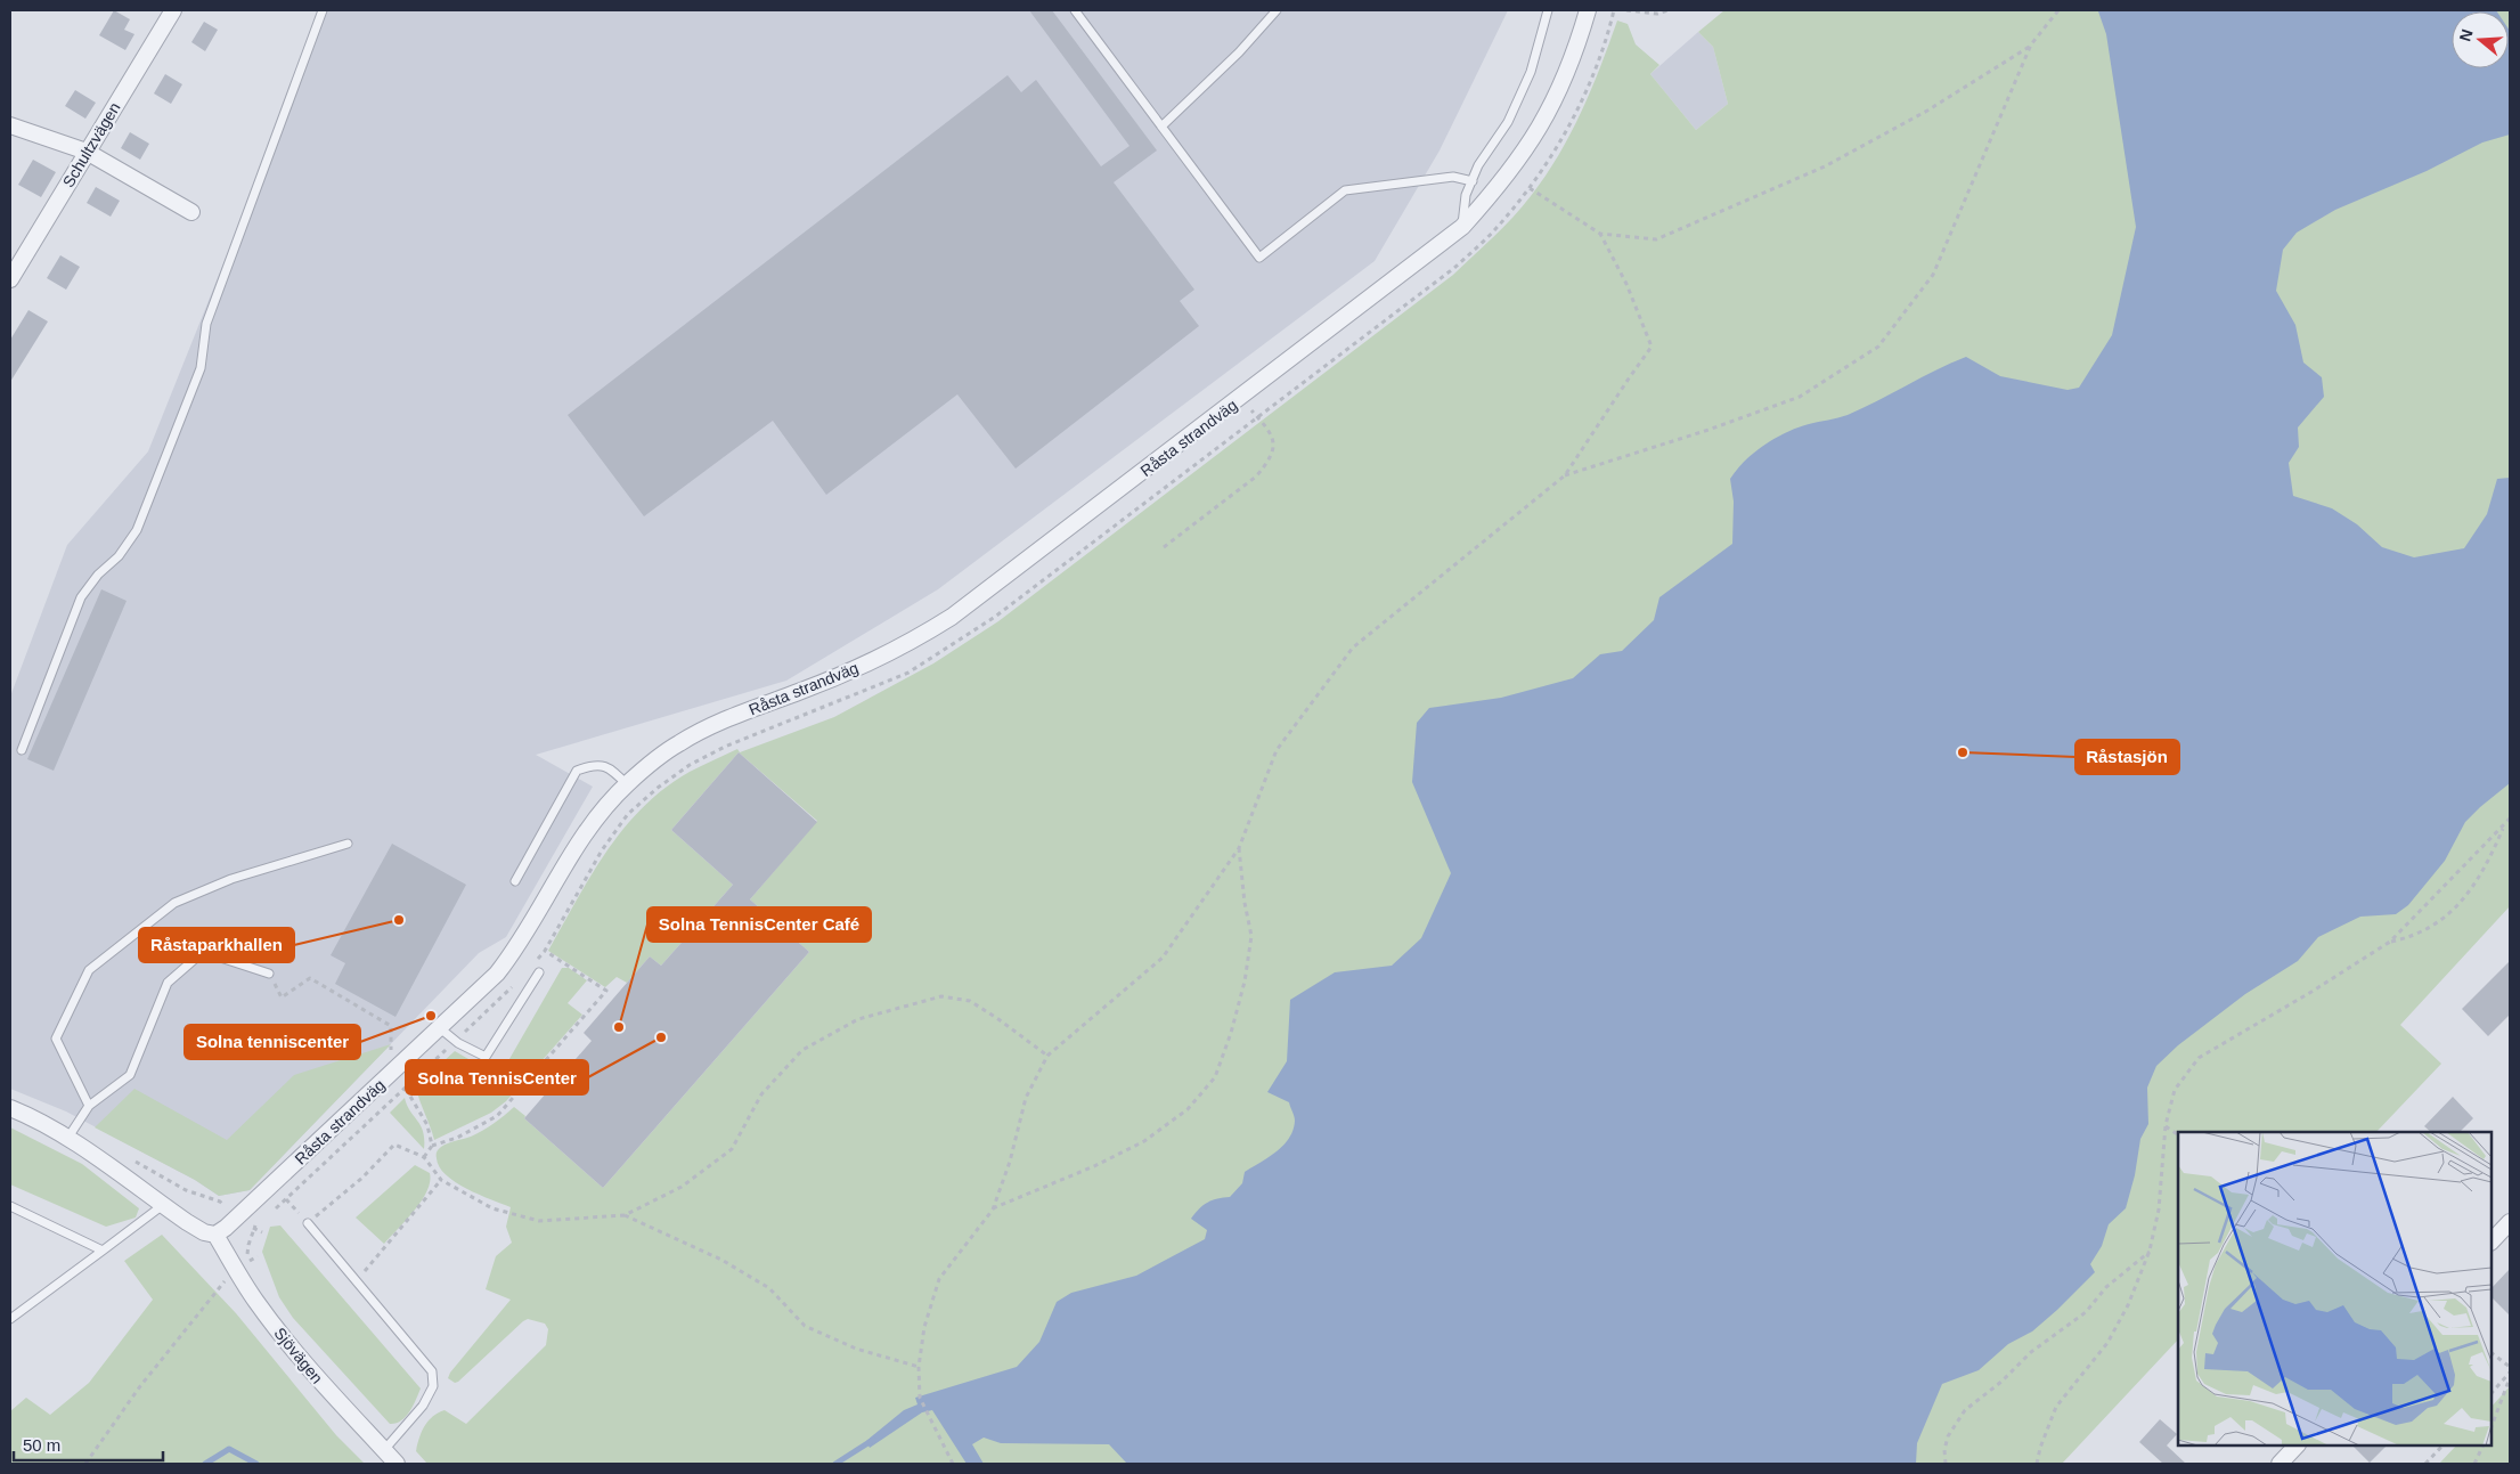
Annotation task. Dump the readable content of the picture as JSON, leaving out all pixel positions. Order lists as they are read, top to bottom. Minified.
{"streets":{"street":["Schultzvägen","Råsta strandväg","Sjövägen"]},"crossings":[["Råsta strandväg","Sjövägen"]],"places":["Råstasjön","Råstaparkhallen","Solna tenniscenter","Solna TennisCenter Café","Solna TennisCenter"],"scale_bar":"50 m","north":"left"}
